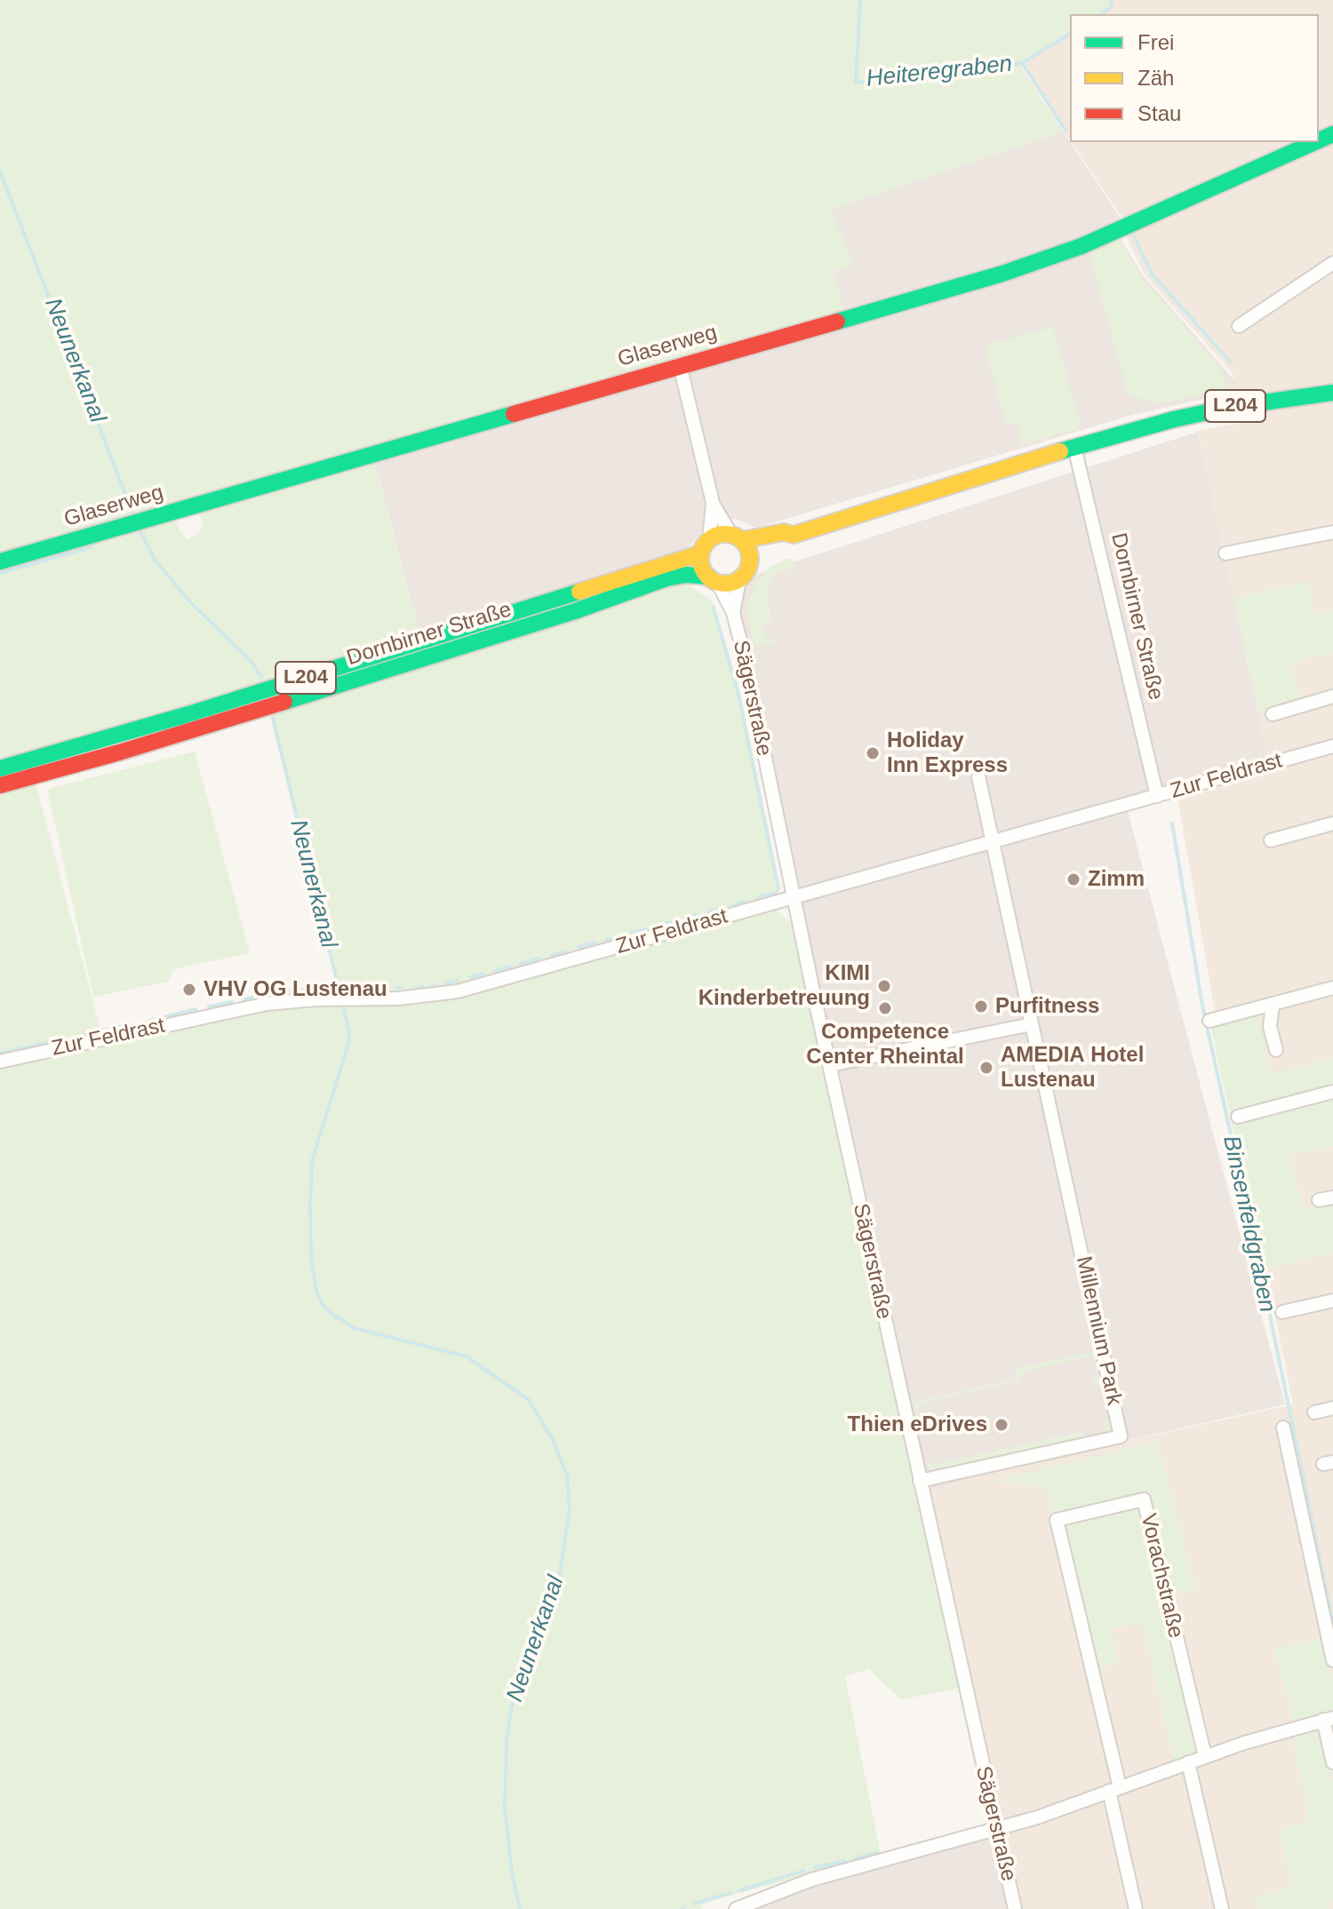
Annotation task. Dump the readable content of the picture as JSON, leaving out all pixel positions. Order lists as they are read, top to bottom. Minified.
{"streets":{"main road":["Glaserweg","L204","Dornbirner Straße"],"street":["Sägerstraße","Zur Feldrast","Millennium Park","Vorachstraße"]},"crossings":[["Dornbirner Straße","Sägerstraße"],["Dornbirner Straße","Zur Feldrast"],["Sägerstraße","Zur Feldrast"],["Sägerstraße","Millennium Park"],["Zur Feldrast","Millennium Park"]],"water":["Heiteregraben","Neunerkanal","Binsenfeldgraben"],"places":["Holiday Inn Express","Zimm","KIMI Kinderbetreuung","VHV OG Lustenau","Purfitness","Competence Center Rheintal","AMEDIA Hotel Lustenau","Thien eDrives"],"legend":["Frei","Zäh","Stau"]}
